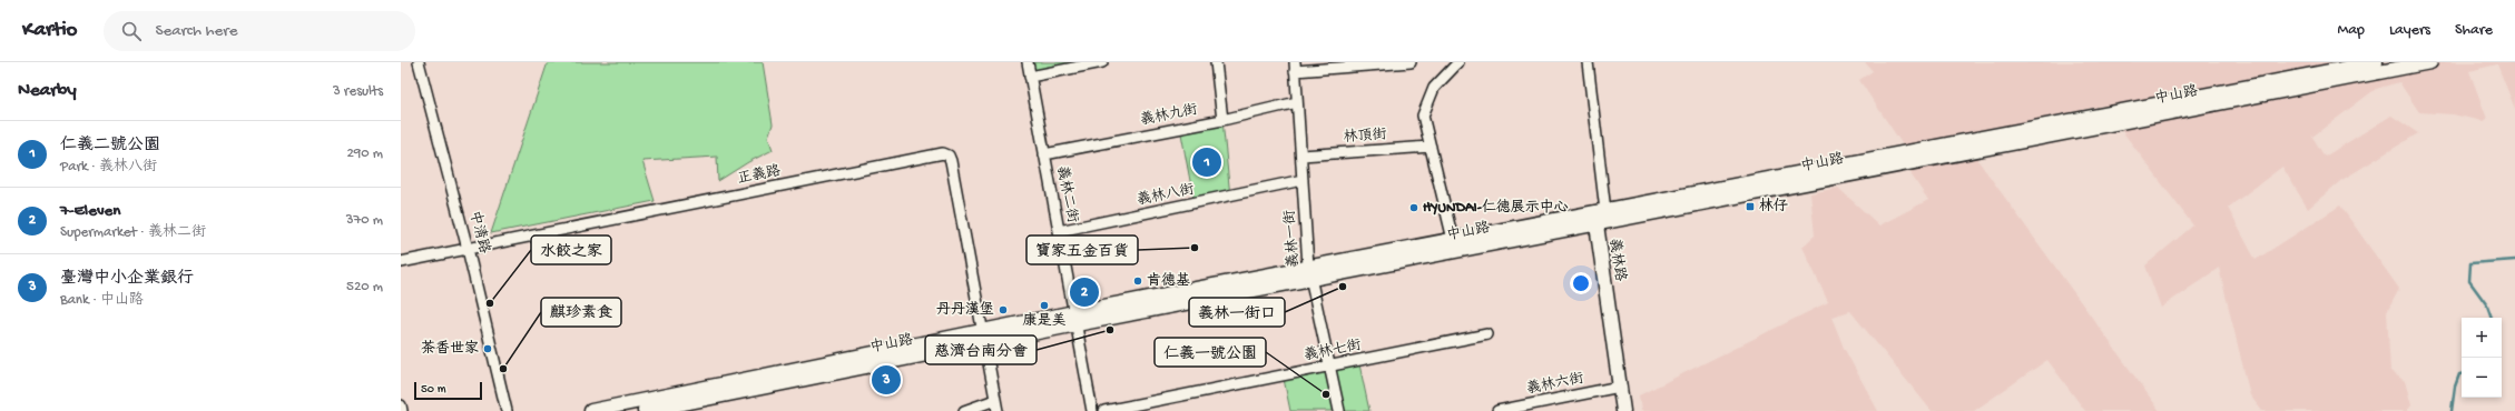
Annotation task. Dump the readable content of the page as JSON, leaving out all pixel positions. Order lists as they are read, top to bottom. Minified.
{"streets":{"main road":["中山路","義林路"],"street":["義林九街","林頂街","正義路","義林二街","義林八街","中清路","義林一街","義林七街","義林六街"]},"crossings":[["中山路","正義路"],["中山路","義林二街"],["中山路","義林一街"],["中山路","義林路"],["義林九街","義林二街"],["義林九街","義林一街"],["林頂街","義林一街"],["正義路","中清路"],["義林二街","義林八街"],["義林八街","義林一街"],["義林一街","義林七街"],["義林路","義林六街"]],"places":{"transit":["林仔"],"other":["HYUNDAI-仁德展示中心","寶家五金百貨","肯德基","義林一街口","水餃之家","康是美","丹丹漢堡","慈濟台南分會","茶香世家","麒珍素食","仁義一號公園"]},"scale_bar":"50 m","page":{"header":"Kartio","search":"Search here","nav":["Map","Layers","Share"],"heading":["Nearby","3 results"],"list":[{"mark":"1","name":"仁義二號公園","note":"Park · 義林八街","value":"290 m"},{"mark":"2","name":"7-Eleven","note":"Supermarket · 義林二街","value":"370 m"},{"mark":"3","name":"臺灣中小企業銀行","note":"Bank · 中山路","value":"520 m"}],"pins":["1","2","3"],"map_buttons":["+","−"],"scale":"50 m"}}
